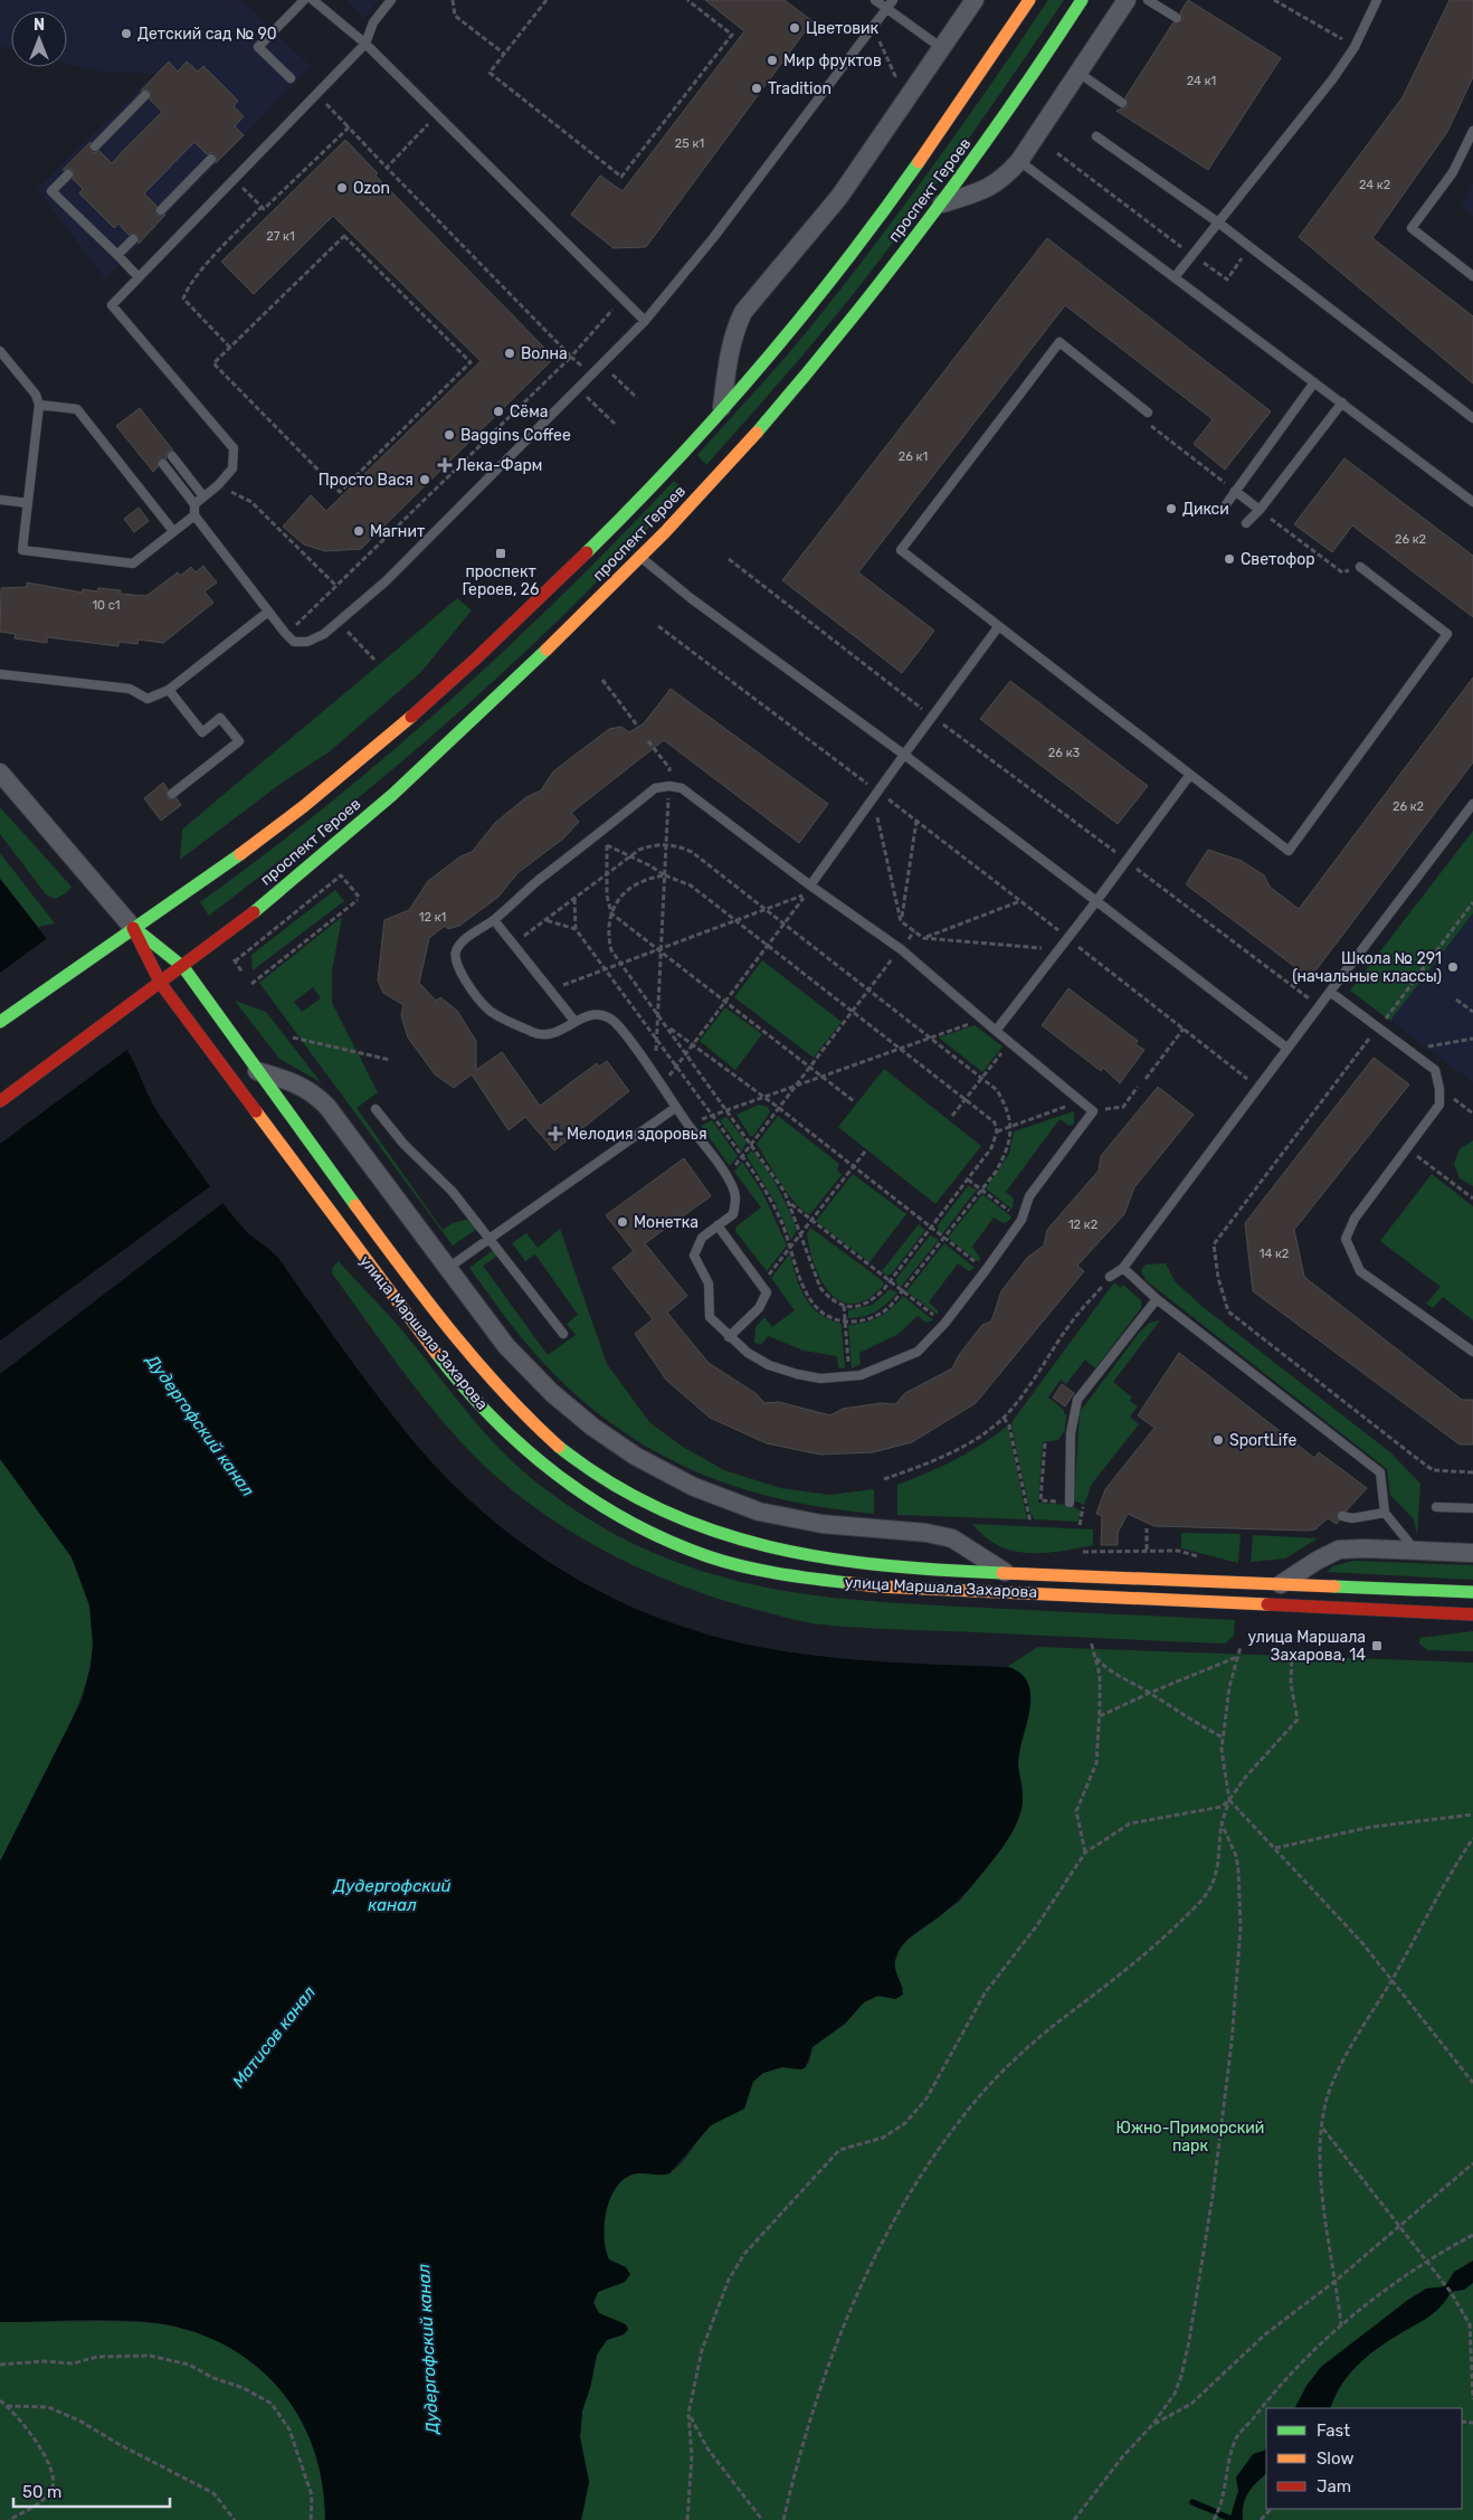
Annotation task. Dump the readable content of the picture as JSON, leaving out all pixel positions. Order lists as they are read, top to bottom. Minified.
{"streets":{"street":["проспект Героев","улица Маршала Захарова"]},"crossings":[["проспект Героев","улица Маршала Захарова"]],"water":["Дудергофский канал","Матисов канал"],"parks":["Южно-Приморский парк"],"places":{"other":["Цветовик","Детский сад № 90","Мир фруктов","Tradition","Ozon","Волна","Сёма","Baggins Coffee","Просто Вася","Дикси","Магнит","Светофор","Школа № 291 (начальные классы)","Монетка","SportLife"],"health":["Лека-Фарм","Мелодия здоровья"],"transit":["проспект Героев, 26","улица Маршала Захарова, 14"]},"house_numbers":["24 к1","25 к1","24 к2","27 к1","26 к1","26 к2","10 с1","26 к3","26 к2","12 к1","12 к2","14 к2"],"legend":["Fast","Slow","Jam"],"scale_bar":"50 m","north":"top"}
